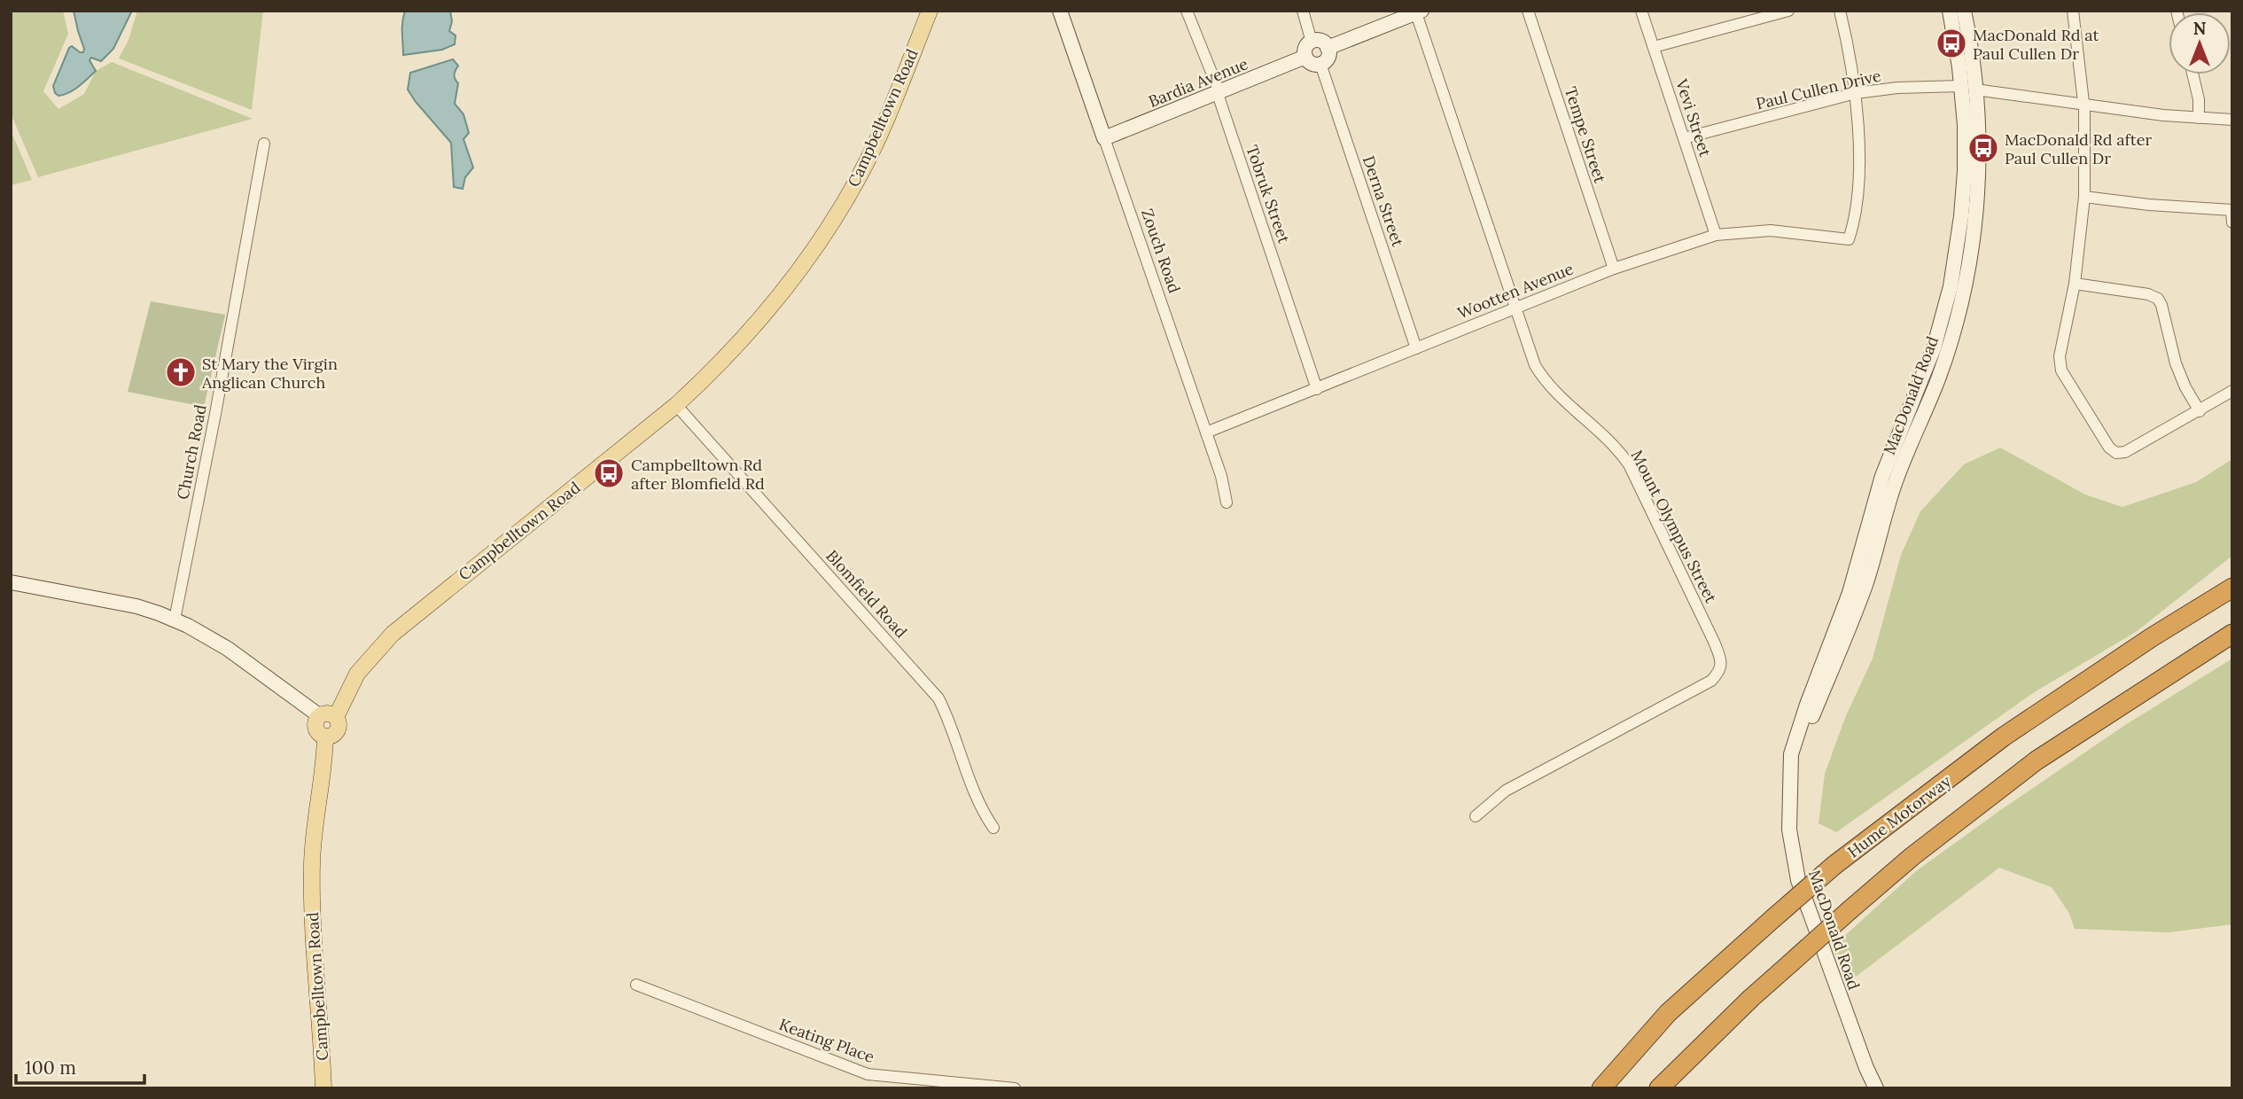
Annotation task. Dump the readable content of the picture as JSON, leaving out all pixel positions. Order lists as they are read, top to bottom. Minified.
{"streets":{"highway":["Hume Motorway"],"main road":["Campbelltown Road"],"street":["Bardia Avenue","Paul Cullen Drive","Vevi Street","Tempe Street","Tobruk Street","Derna Street","Zouch Road","Wootten Avenue","MacDonald Road","Church Road","Mount Olympus Street","Blomfield Road","Keating Place"]},"crossings":[["Bardia Avenue","Tobruk Street"],["Bardia Avenue","Derna Street"],["Bardia Avenue","Zouch Road"],["Paul Cullen Drive","Vevi Street"],["Paul Cullen Drive","Wootten Avenue"],["Paul Cullen Drive","MacDonald Road"],["Campbelltown Road","Blomfield Road"],["Vevi Street","Wootten Avenue"],["Tempe Street","Wootten Avenue"],["Tobruk Street","Wootten Avenue"],["Derna Street","Wootten Avenue"],["Zouch Road","Wootten Avenue"],["Wootten Avenue","Mount Olympus Street"]],"places":{"bus stop":["MacDonald Rd at Paul Cullen Dr","MacDonald Rd after Paul Cullen Dr","Campbelltown Rd after Blomfield Rd"],"church":["St Mary the Virgin Anglican Church"]},"scale_bar":"100 m","north":"top"}
